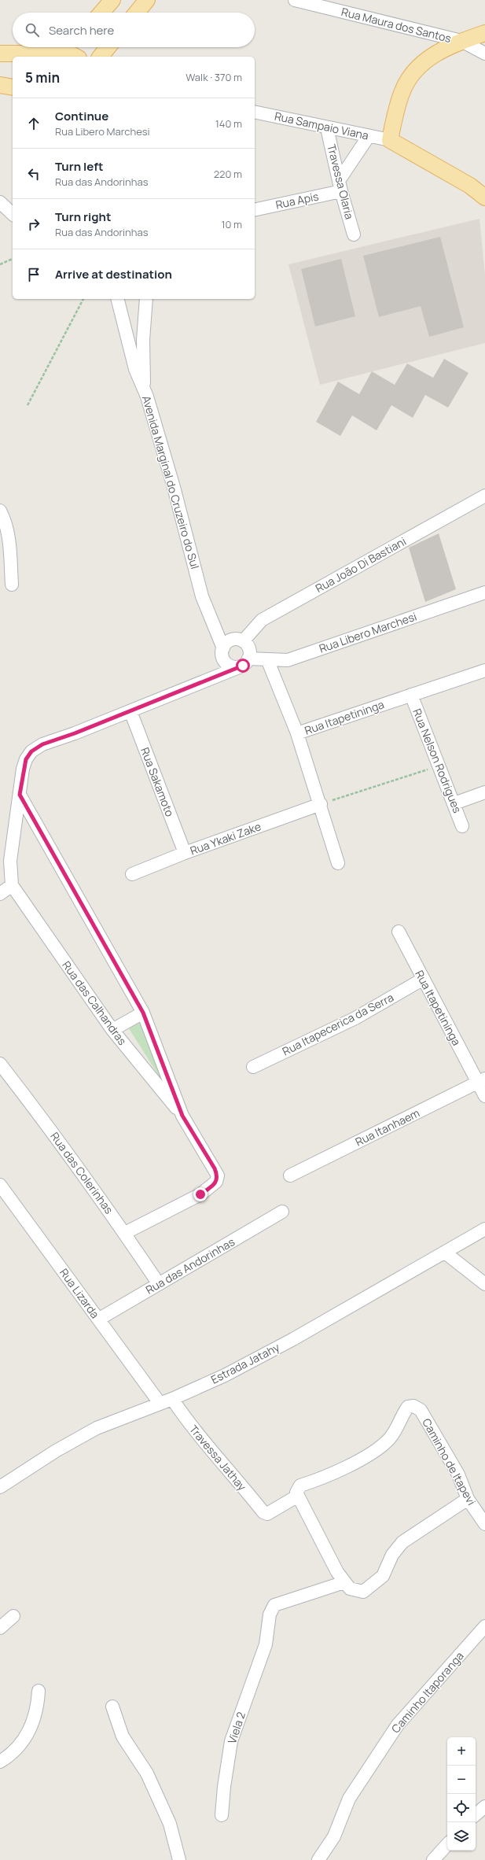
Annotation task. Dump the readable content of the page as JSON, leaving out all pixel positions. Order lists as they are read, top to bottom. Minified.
{"streets":{"street":["Rua Maura dos Santos","Rua Sampaio Viana","Travessa Olaria","Rua Apis","Avenida Marginal do Cruzeiro do Sul","Rua João Di Bastiani","Rua Libero Marchesi","Rua Itapetininga","Rua Nelson Rodrigues","Rua Sakamoto","Rua Ykaki Zake","Rua das Calhandras","Rua Itapecerica da Serra","Rua Itanhaem","Rua das Colerinhas","Rua das Andorinhas","Rua Lizarda","Estrada Jatahy","Travessa Jathay","Caminho de Itapevi","Caminho Itaporanga","Viela 2"]},"crossings":[["Rua Sampaio Viana","Travessa Olaria"],["Travessa Olaria","Rua Apis"],["Avenida Marginal do Cruzeiro do Sul","Rua João Di Bastiani"],["Avenida Marginal do Cruzeiro do Sul","Rua Libero Marchesi"],["Rua João Di Bastiani","Rua Libero Marchesi"],["Rua Itapetininga","Rua Nelson Rodrigues"],["Rua Itapetininga","Rua Ykaki Zake"],["Rua Itapetininga","Rua Itapecerica da Serra"],["Rua Itapetininga","Rua Itanhaem"],["Rua Sakamoto","Rua Ykaki Zake"],["Rua das Colerinhas","Rua das Andorinhas"],["Rua das Andorinhas","Rua Lizarda"],["Rua Lizarda","Estrada Jatahy"],["Estrada Jatahy","Travessa Jathay"],["Travessa Jathay","Caminho de Itapevi"]],"page":{"search":"Search here","heading":["5 min","Walk · 370 m"],"list":[["Continue","Rua Libero Marchesi","140 m"],["Turn left","Rua das Andorinhas","220 m"],["Turn right","Rua das Andorinhas","10 m"],"Arrive at destination"],"map_buttons":["+","−"]}}
